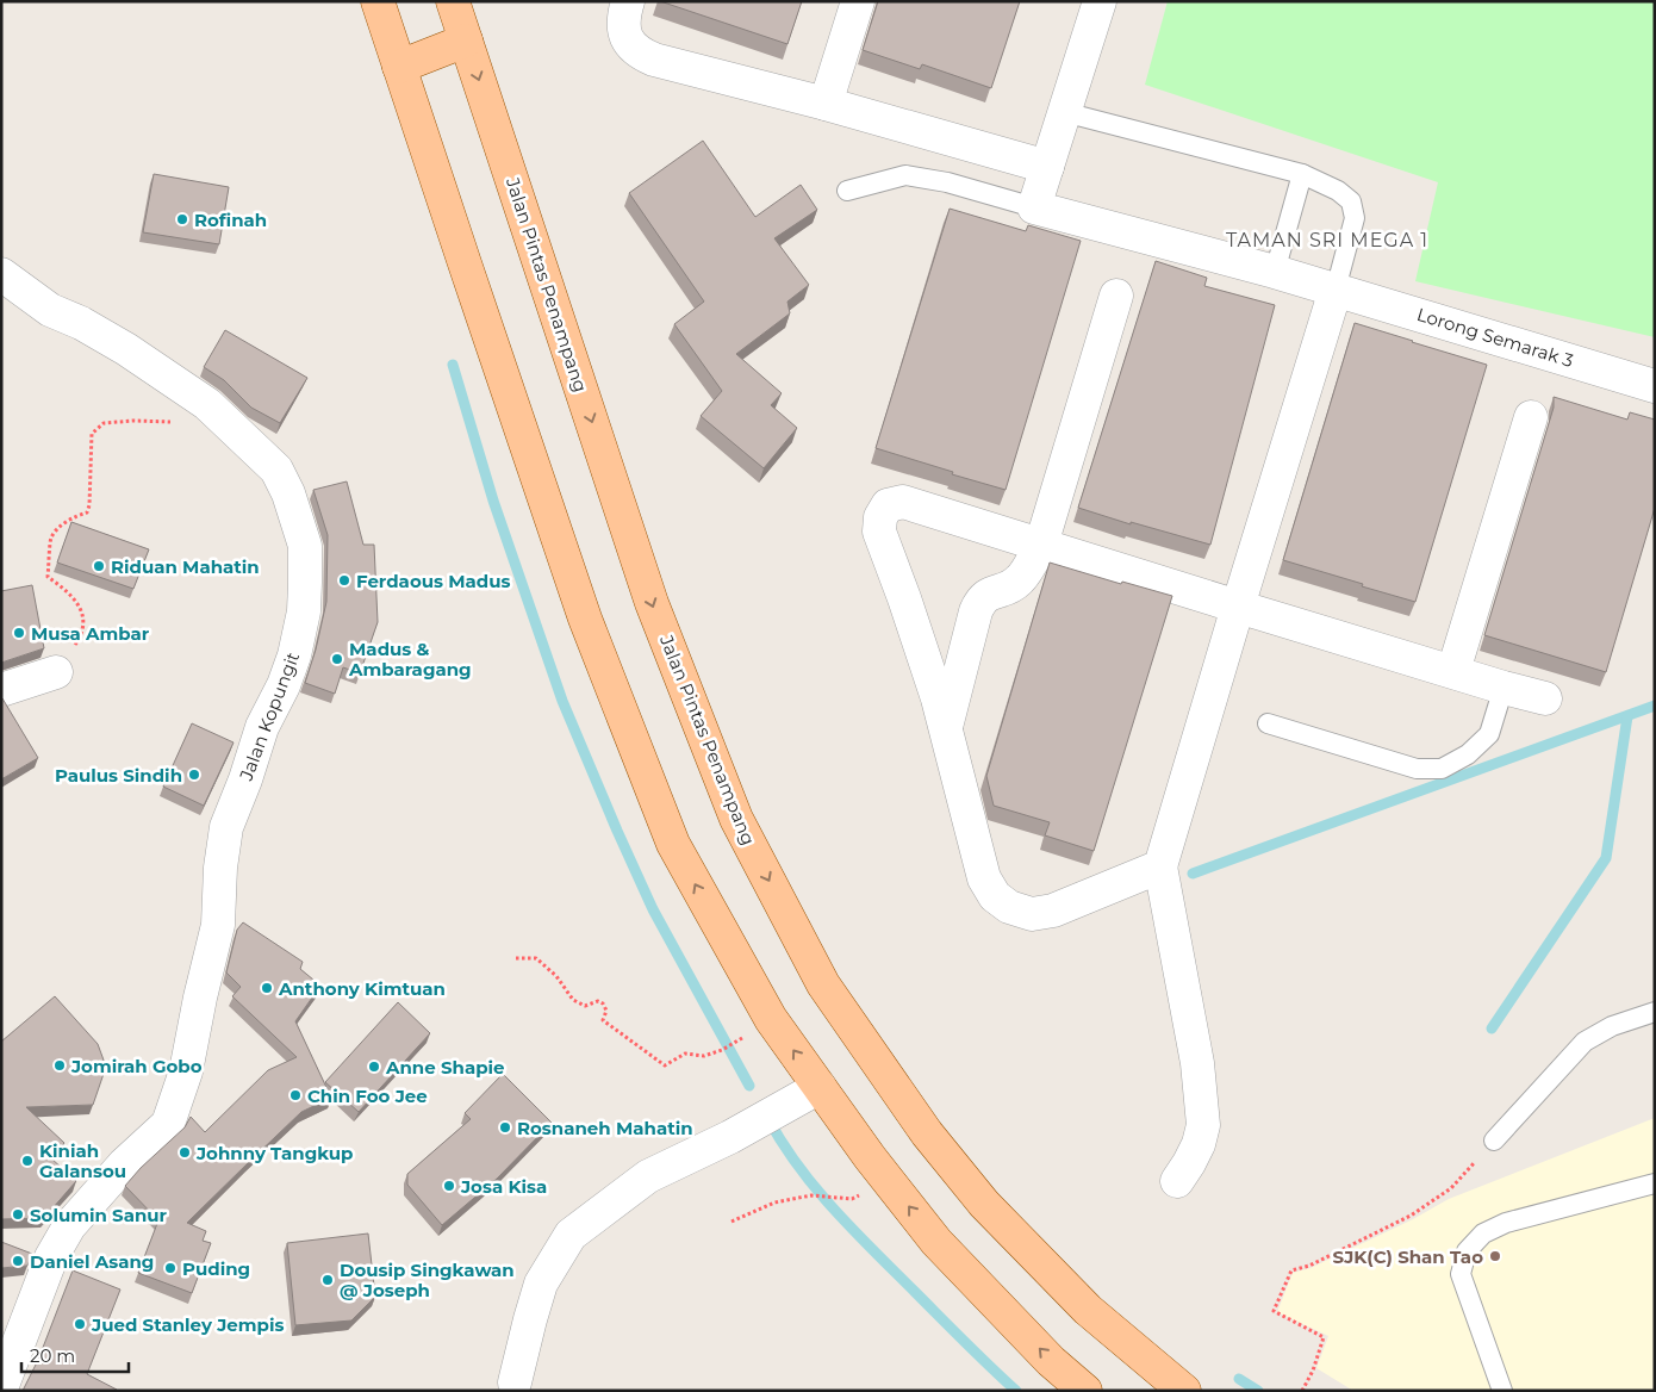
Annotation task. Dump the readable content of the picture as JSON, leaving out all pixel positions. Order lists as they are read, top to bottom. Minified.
{"streets":{"main road":["Jalan Pintas Penampang"],"street":["Lorong Semarak 3","Jalan Kopungit"]},"districts":["TAMAN SRI MEGA 1"],"places":["Rofinah","Riduan Mahatin","Ferdaous Madus","Musa Ambar","Madus & Ambaragang","Paulus Sindih","Anthony Kimtuan","Jomirah Gobo","Anne Shapie","Chin Foo Jee","Rosnaneh Mahatin","Johnny Tangkup","Kiniah Galansou","Josa Kisa","Solumin Sanur","SJK(C) Shan Tao","Daniel Asang","Puding","Dousip Singkawan @ Joseph","Jued Stanley Jempis"],"scale_bar":"20 m"}
